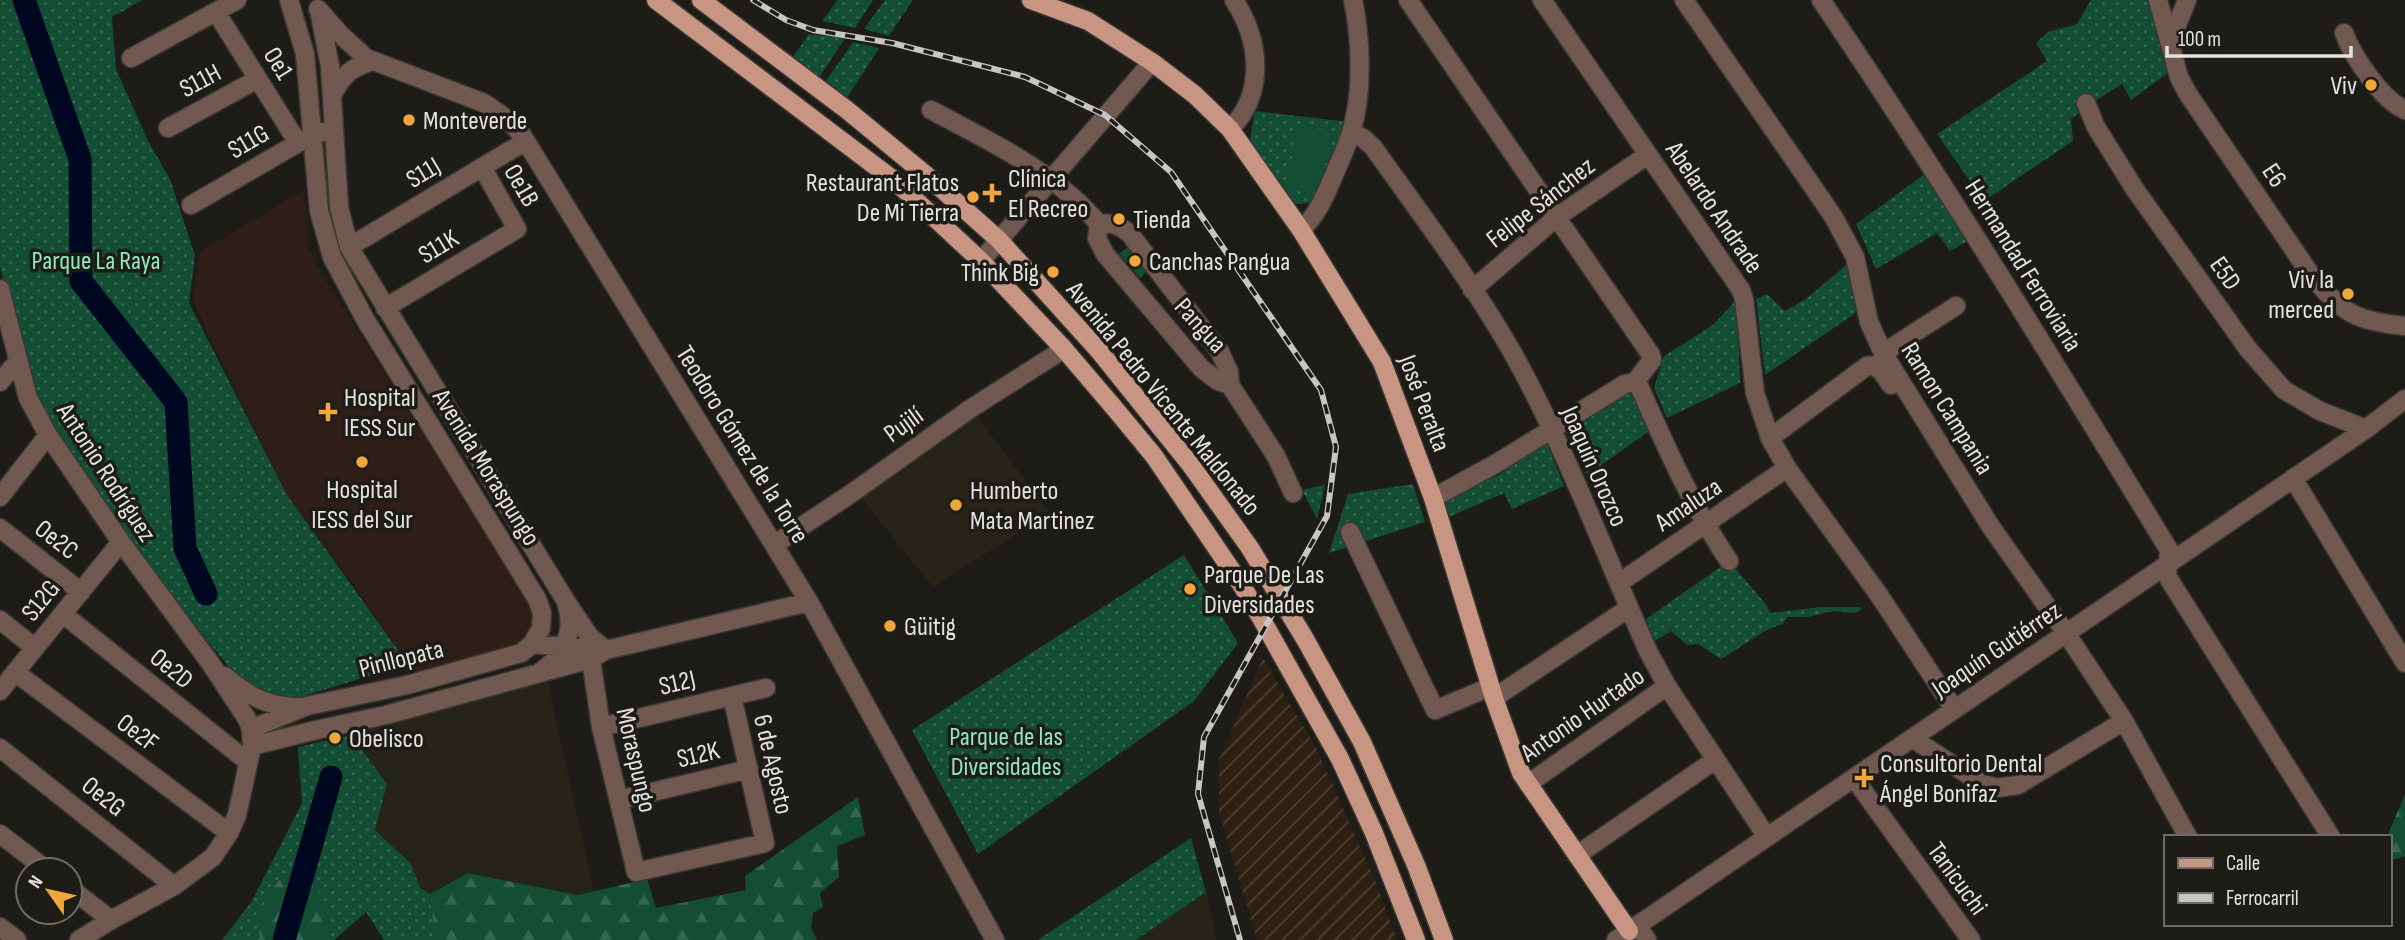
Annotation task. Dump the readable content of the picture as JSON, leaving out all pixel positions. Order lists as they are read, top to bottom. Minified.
{"streets":{"main road":["Avenida Pedro Vicente Maldonado","José Peralta"],"street":["Oe1","S11H","S11G","S11J","E6","Oe1B","Felipe Sánchez","Abelardo Andrade","S11K","Hermandad Ferroviaria","E5D","Pangua","Ramon Campania","Pujilí","Teodoro Gómez de la Torre","Joaquín Orozco","Avenida Moraspungo","Antonio Rodríguez","Amaluza","Oe2C","S12G","Joaquín Gutiérrez","Pinllopata","Oe2D","S12J","Antonio Hurtado","Oe2F","S12K","Moraspungo","6 de Agosto","Oe2G","Tanicuchi"]},"crossings":[["Oe1","S11H"],["Oe1","S11G"],["Oe1","Avenida Moraspungo"],["S11G","Avenida Moraspungo"],["S11J","Oe1B"],["S11J","Teodoro Gómez de la Torre"],["S11J","Avenida Moraspungo"],["Oe1B","S11K"],["Felipe Sánchez","Joaquín Orozco"],["Abelardo Andrade","Amaluza"],["Abelardo Andrade","Joaquín Gutiérrez"],["S11K","Avenida Moraspungo"],["Hermandad Ferroviaria","Joaquín Gutiérrez"],["E5D","Joaquín Gutiérrez"],["Avenida Pedro Vicente Maldonado","Pujilí"],["José Peralta","Joaquín Gutiérrez"],["José Peralta","Antonio Hurtado"],["Ramon Campania","Joaquín Gutiérrez"],["Pujilí","Teodoro Gómez de la Torre"],["Teodoro Gómez de la Torre","Avenida Moraspungo"],["Teodoro Gómez de la Torre","Pinllopata"],["Joaquín Orozco","Amaluza"],["Joaquín Orozco","Joaquín Gutiérrez"],["Joaquín Orozco","Antonio Hurtado"],["Avenida Moraspungo","Pinllopata"],["Avenida Moraspungo","Moraspungo"],["Antonio Rodríguez","S12G"],["Antonio Rodríguez","Pinllopata"],["Antonio Rodríguez","Oe2D"],["Oe2C","S12G"],["S12G","Oe2D"],["S12G","Oe2F"],["Joaquín Gutiérrez","Tanicuchi"],["Pinllopata","Oe2D"],["Pinllopata","Moraspungo"],["S12J","Moraspungo"],["S12J","6 de Agosto"],["S12K","Moraspungo"],["S12K","6 de Agosto"],["Moraspungo","6 de Agosto"]],"parks":["Parque La Raya","Parque de las Diversidades"],"places":{"other":["Viv","Monteverde","Restaurant Flatos De Mi Tierra","Tienda","Canchas Pangua","Think Big","Viv la merced","Hospital IESS del Sur","Humberto Mata Martinez","Parque De Las Diversidades","Güitig","Obelisco"],"health":["Clínica El Recreo","Hospital IESS Sur","Consultorio Dental Ángel Bonifaz"]},"legend":["Calle","Ferrocarril"],"scale_bar":"100 m","north":"top left"}
